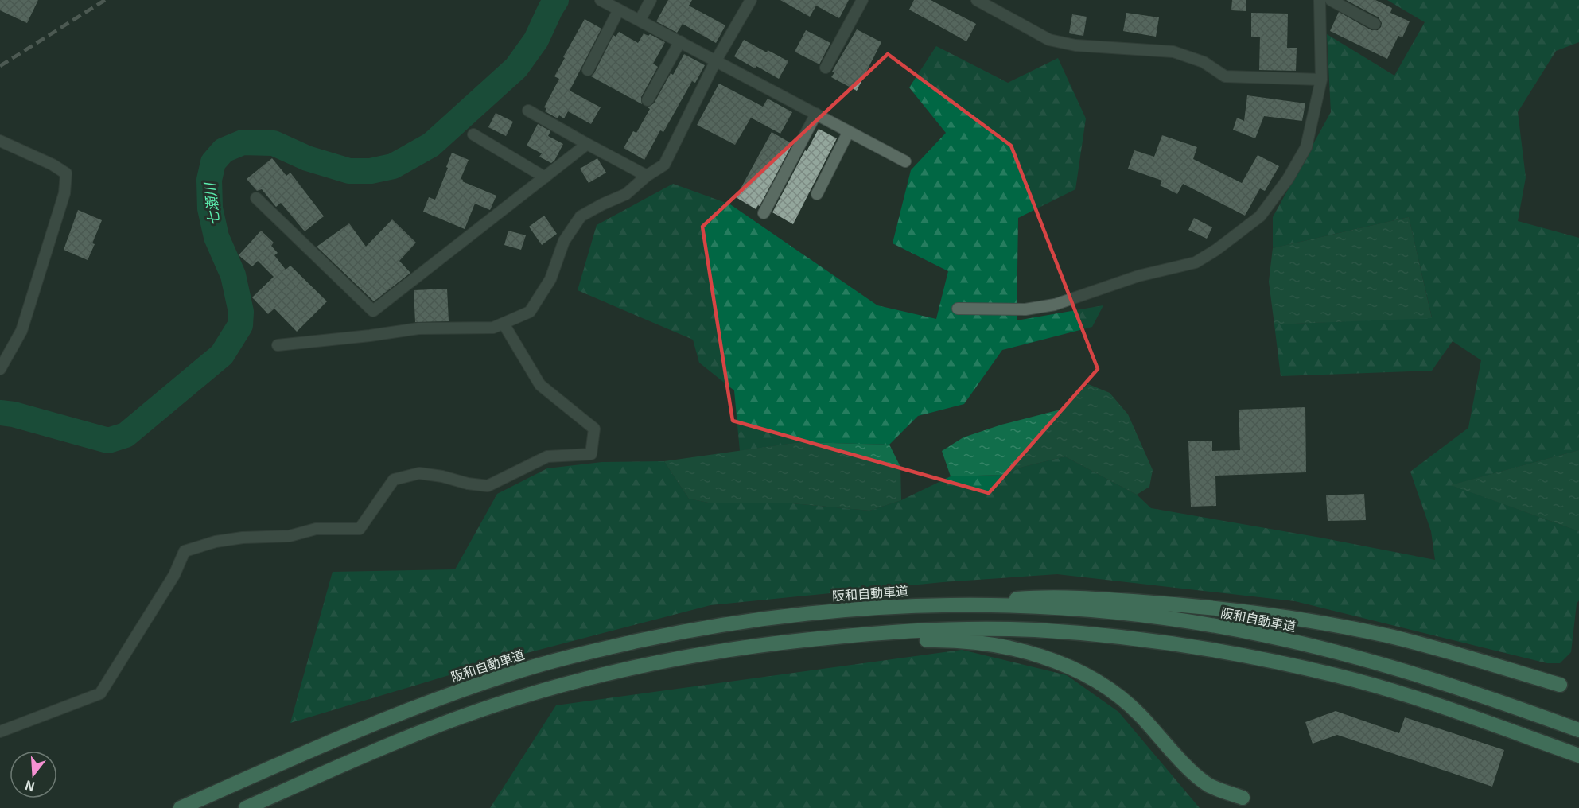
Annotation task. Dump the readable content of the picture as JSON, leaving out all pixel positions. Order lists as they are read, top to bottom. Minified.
{"streets":{"highway":["阪和自動車道"]},"water":["七瀬川"],"north":"bottom"}
